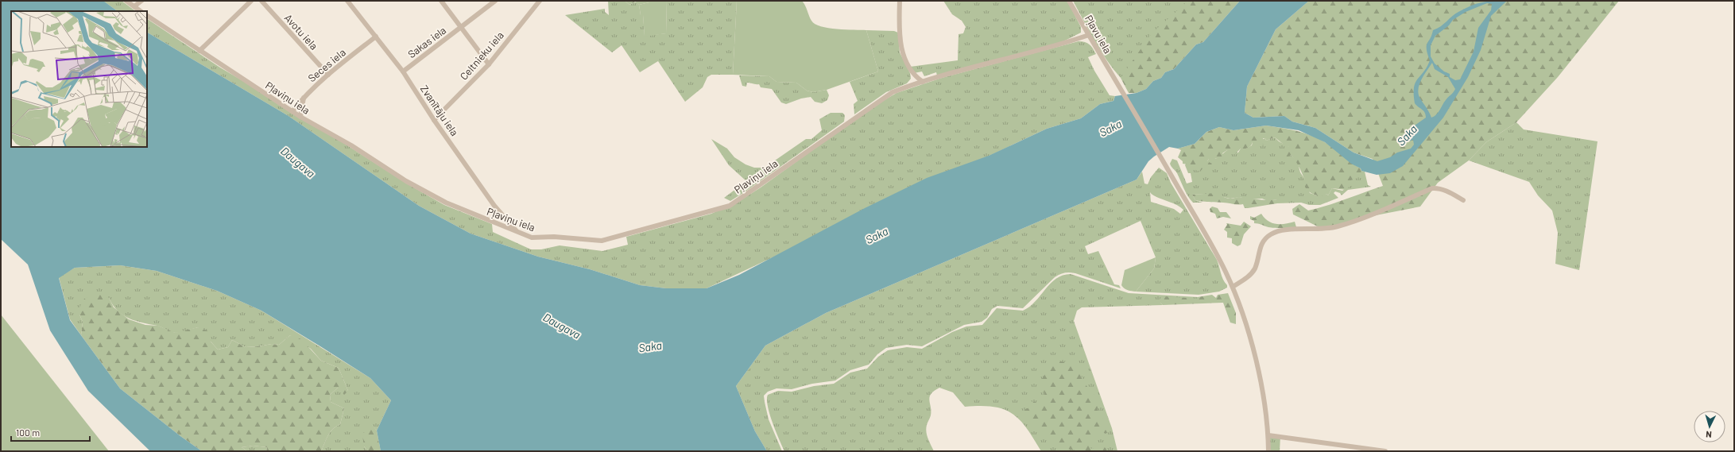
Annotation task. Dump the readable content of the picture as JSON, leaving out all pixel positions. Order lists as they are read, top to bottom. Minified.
{"streets":{"street":["Avotu iela","Pļavu iela","Sakas iela","Celtnieku iela","Seces iela","Pļaviņu iela","Zvanītāju iela"]},"crossings":[["Avotu iela","Seces iela"],["Pļavu iela","Pļaviņu iela"],["Sakas iela","Celtnieku iela"],["Sakas iela","Zvanītāju iela"],["Celtnieku iela","Zvanītāju iela"],["Seces iela","Pļaviņu iela"],["Seces iela","Zvanītāju iela"],["Pļaviņu iela","Zvanītāju iela"]],"water":["Saka","Daugava"],"scale_bar":"100 m","north":"bottom"}
